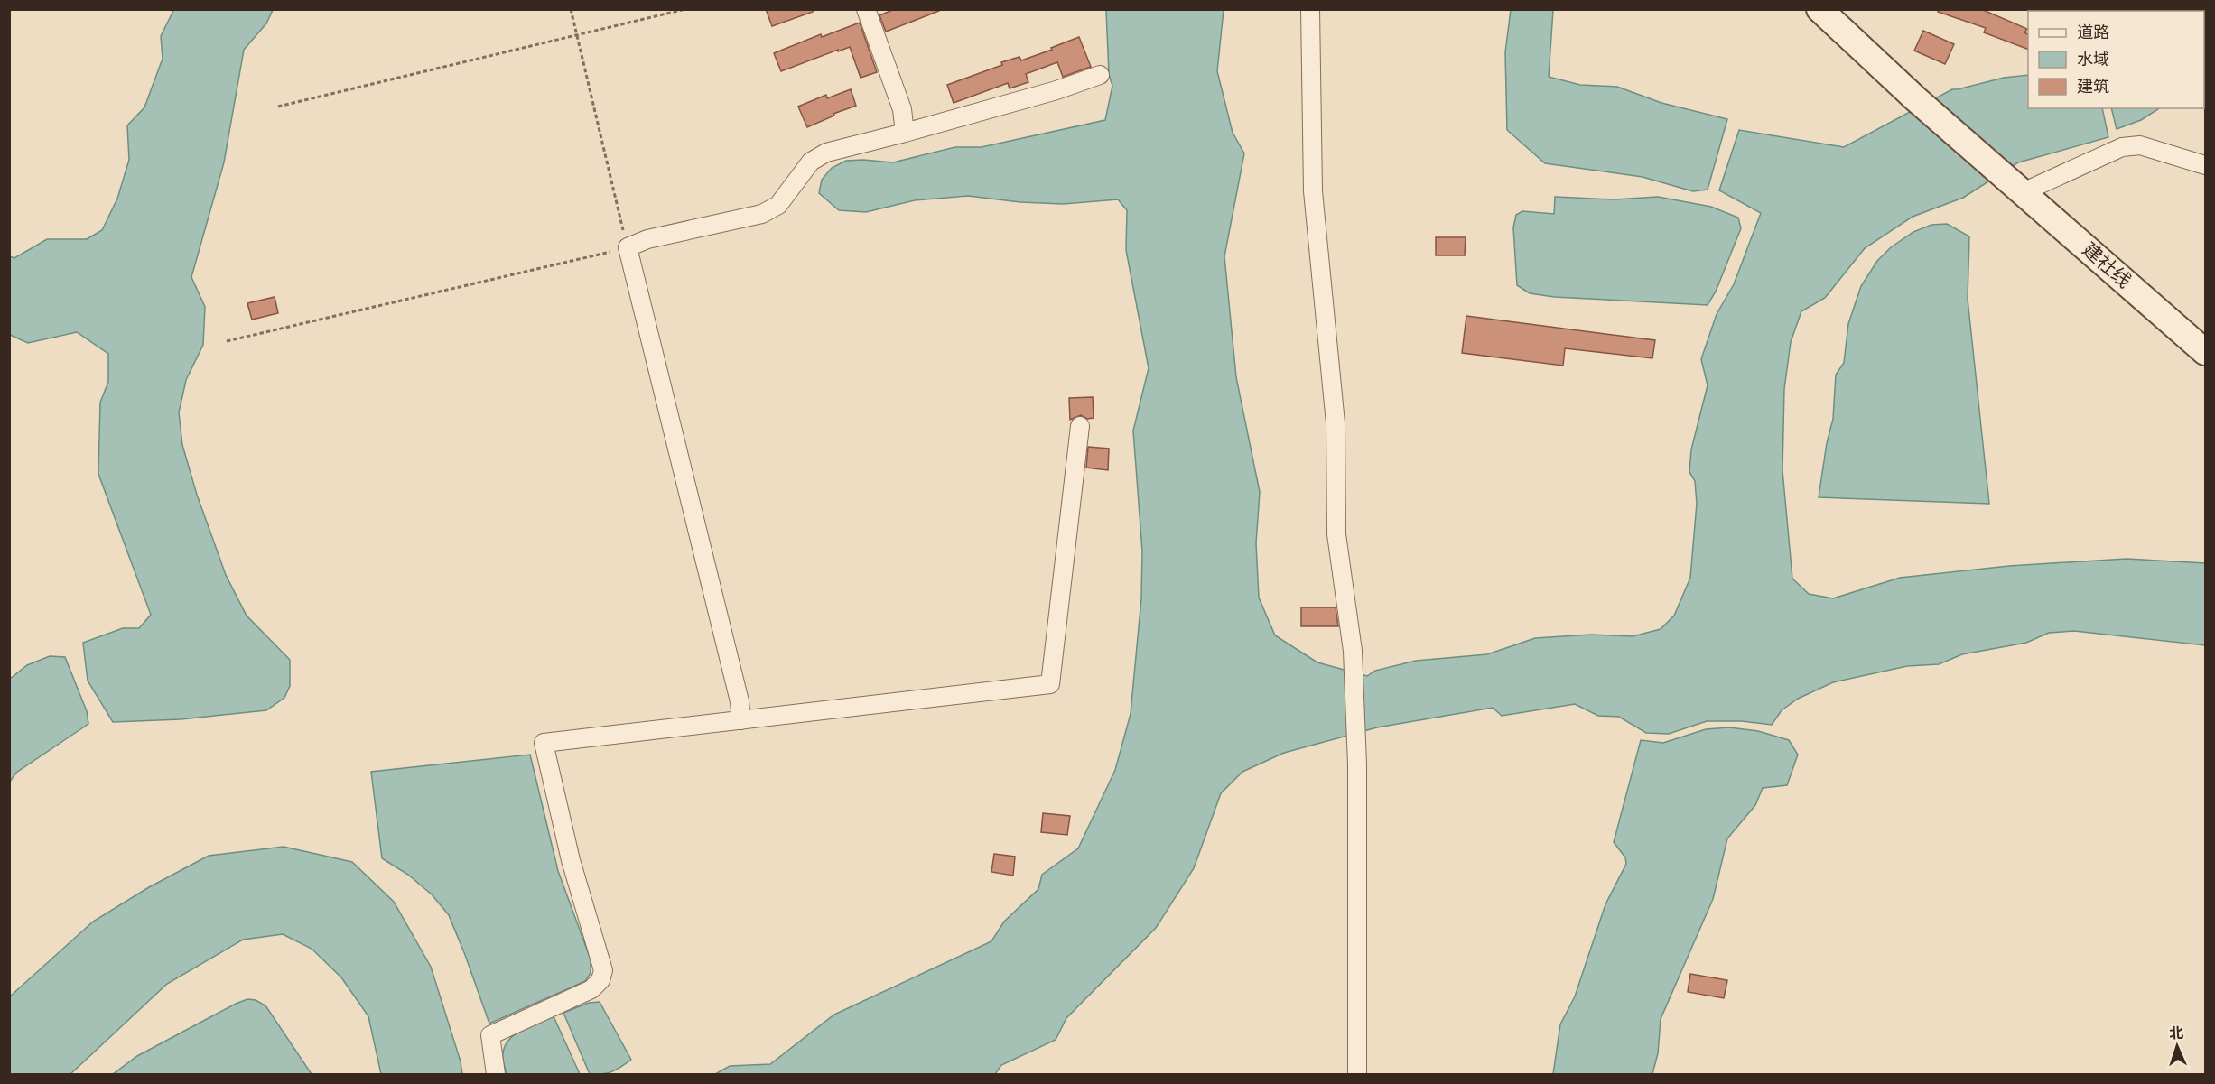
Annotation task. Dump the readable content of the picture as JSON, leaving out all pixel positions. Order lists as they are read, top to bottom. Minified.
{"streets":{"main road":["建社线"]},"legend":["道路","水域","建筑"],"north":"top"}
